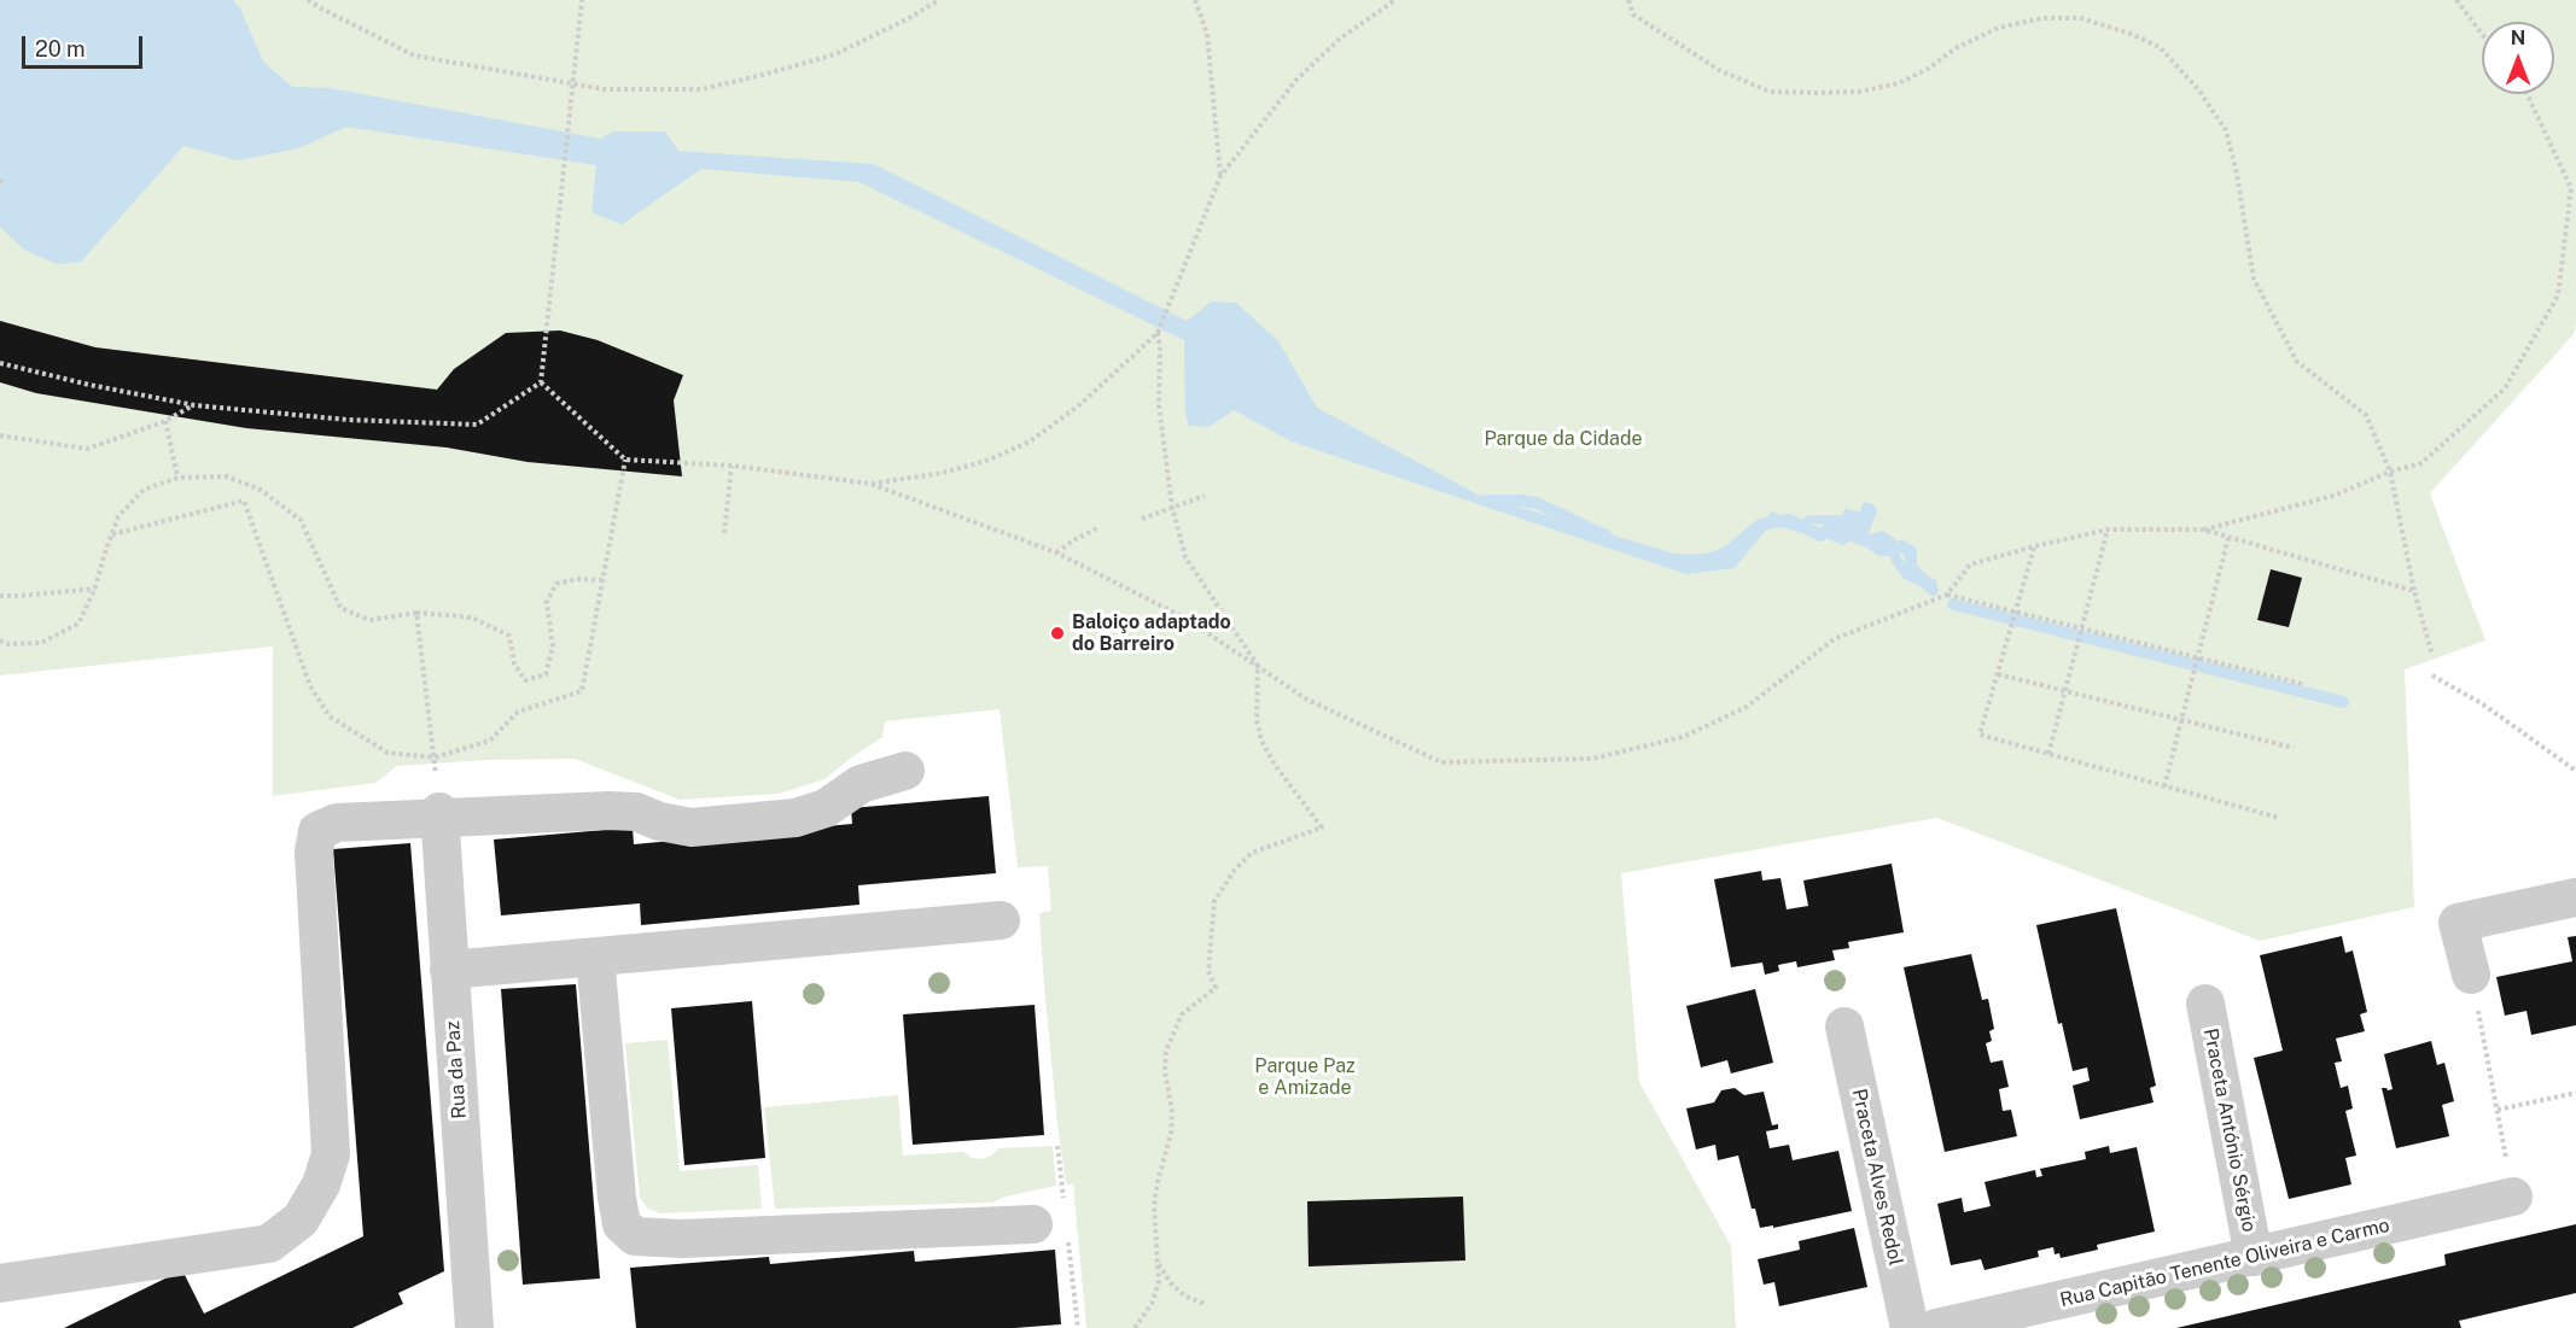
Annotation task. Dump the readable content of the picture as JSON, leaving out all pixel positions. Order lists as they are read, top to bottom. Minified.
{"streets":{"street":["Rua da Paz","Praceta António Sérgio","Praceta Alves Redol","Rua Capitão Tenente Oliveira e Carmo"]},"crossings":[["Praceta António Sérgio","Rua Capitão Tenente Oliveira e Carmo"]],"parks":["Parque da Cidade","Parque Paz e Amizade"],"places":["Baloiço adaptado do Barreiro"],"scale_bar":"20 m","north":"top"}
